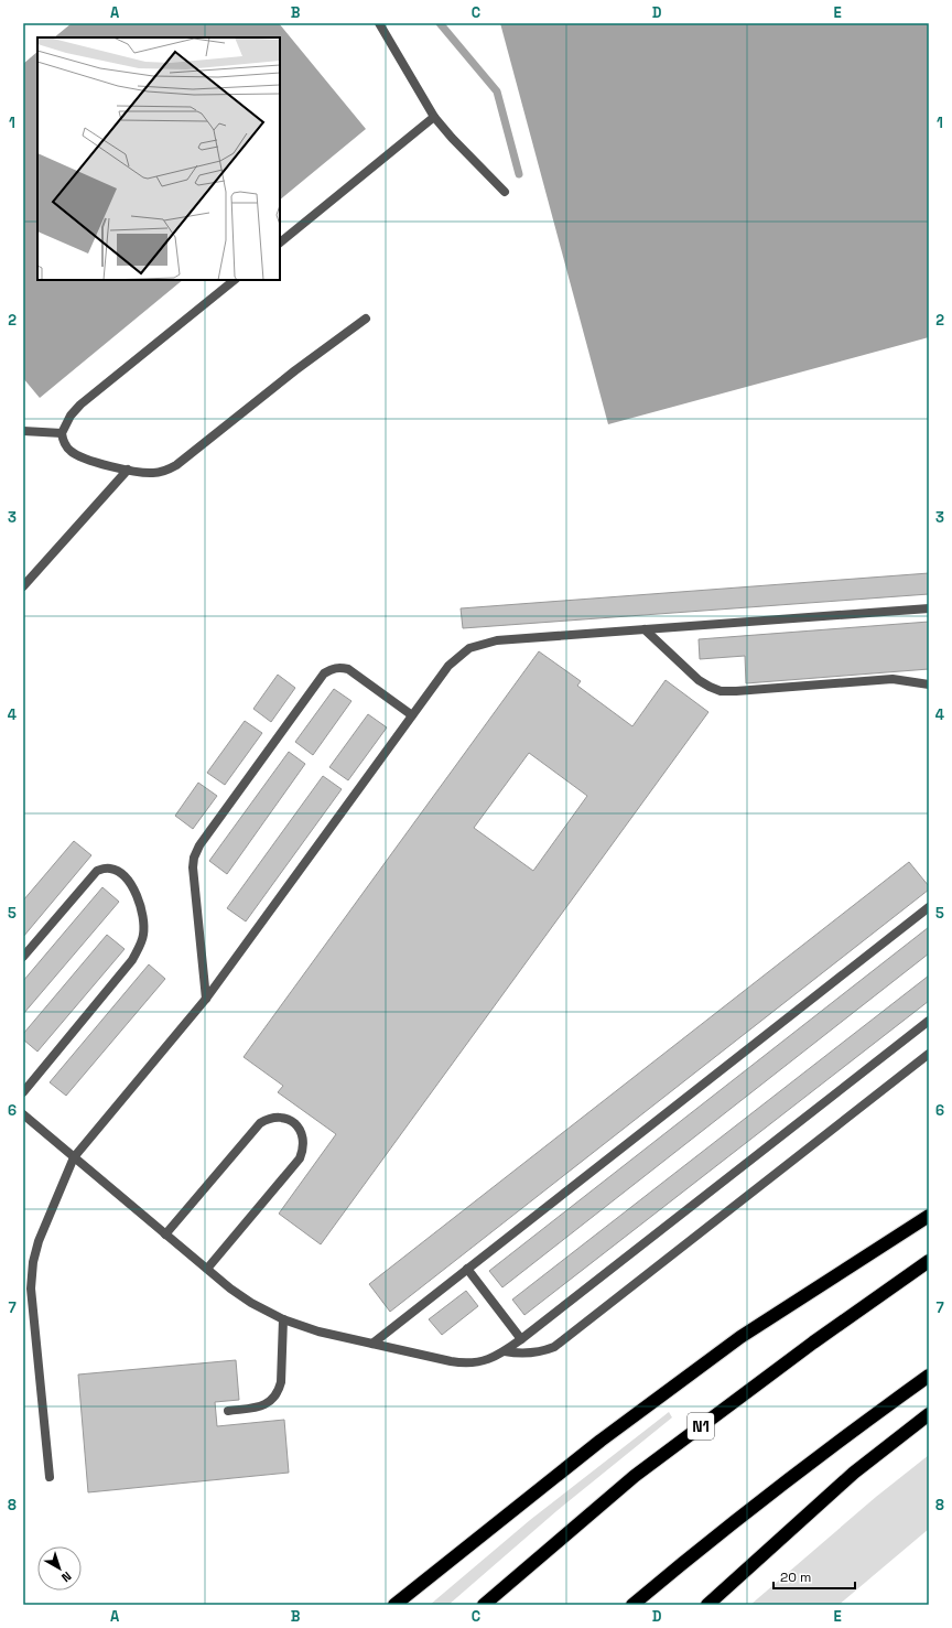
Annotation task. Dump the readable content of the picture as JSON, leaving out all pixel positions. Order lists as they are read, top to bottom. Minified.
{"streets":{"highway":["N1"]},"scale_bar":"20 m","north":"bottom right","grid":{"columns":["A","B","C","D","E"],"rows":["1","2","3","4","5","6","7","8"]}}
